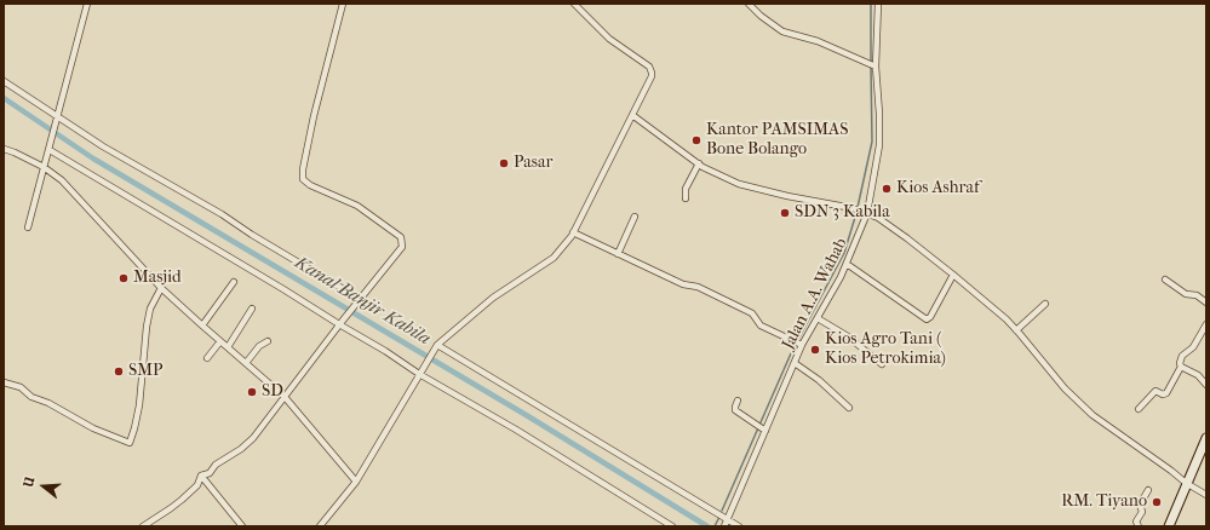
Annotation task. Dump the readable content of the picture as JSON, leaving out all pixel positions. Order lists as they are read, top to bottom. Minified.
{"streets":{"street":["Jalan A.A. Wahab"]},"water":["Kanal Banjir Kabila"],"places":["Kantor PAMSIMAS Bone Bolango","Pasar","Kios Ashraf","SDN 3 Kabila","Masjid","Kios Agro Tani ( Kios Petrokimia)","SMP","SD","RM. Tiyano"],"north":"left"}
